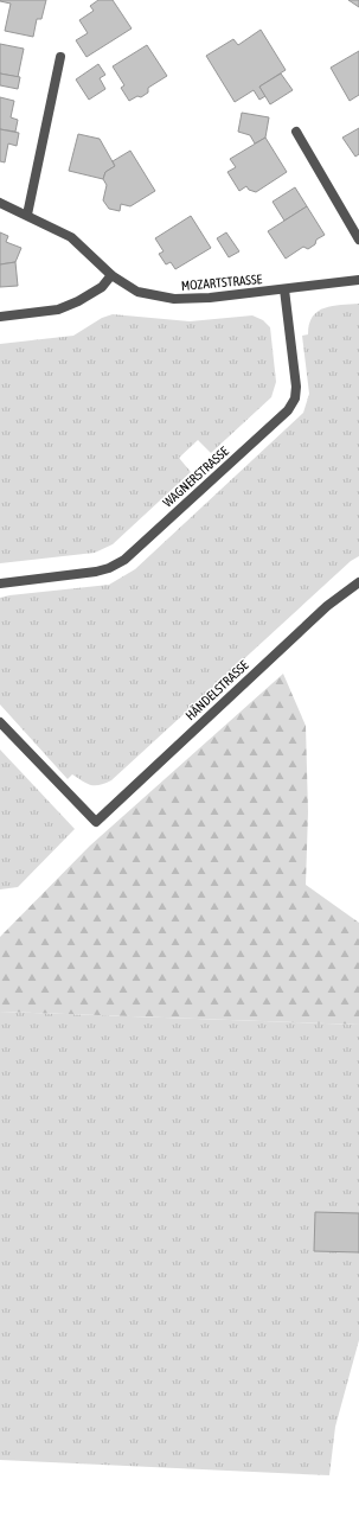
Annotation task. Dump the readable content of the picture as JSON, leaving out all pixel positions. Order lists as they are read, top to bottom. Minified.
{"streets":{"street":["MOZARTSTRASSE","WAGNERSTRASSE","HÄNDELSTRASSE"]},"crossings":[["MOZARTSTRASSE","WAGNERSTRASSE"]]}
